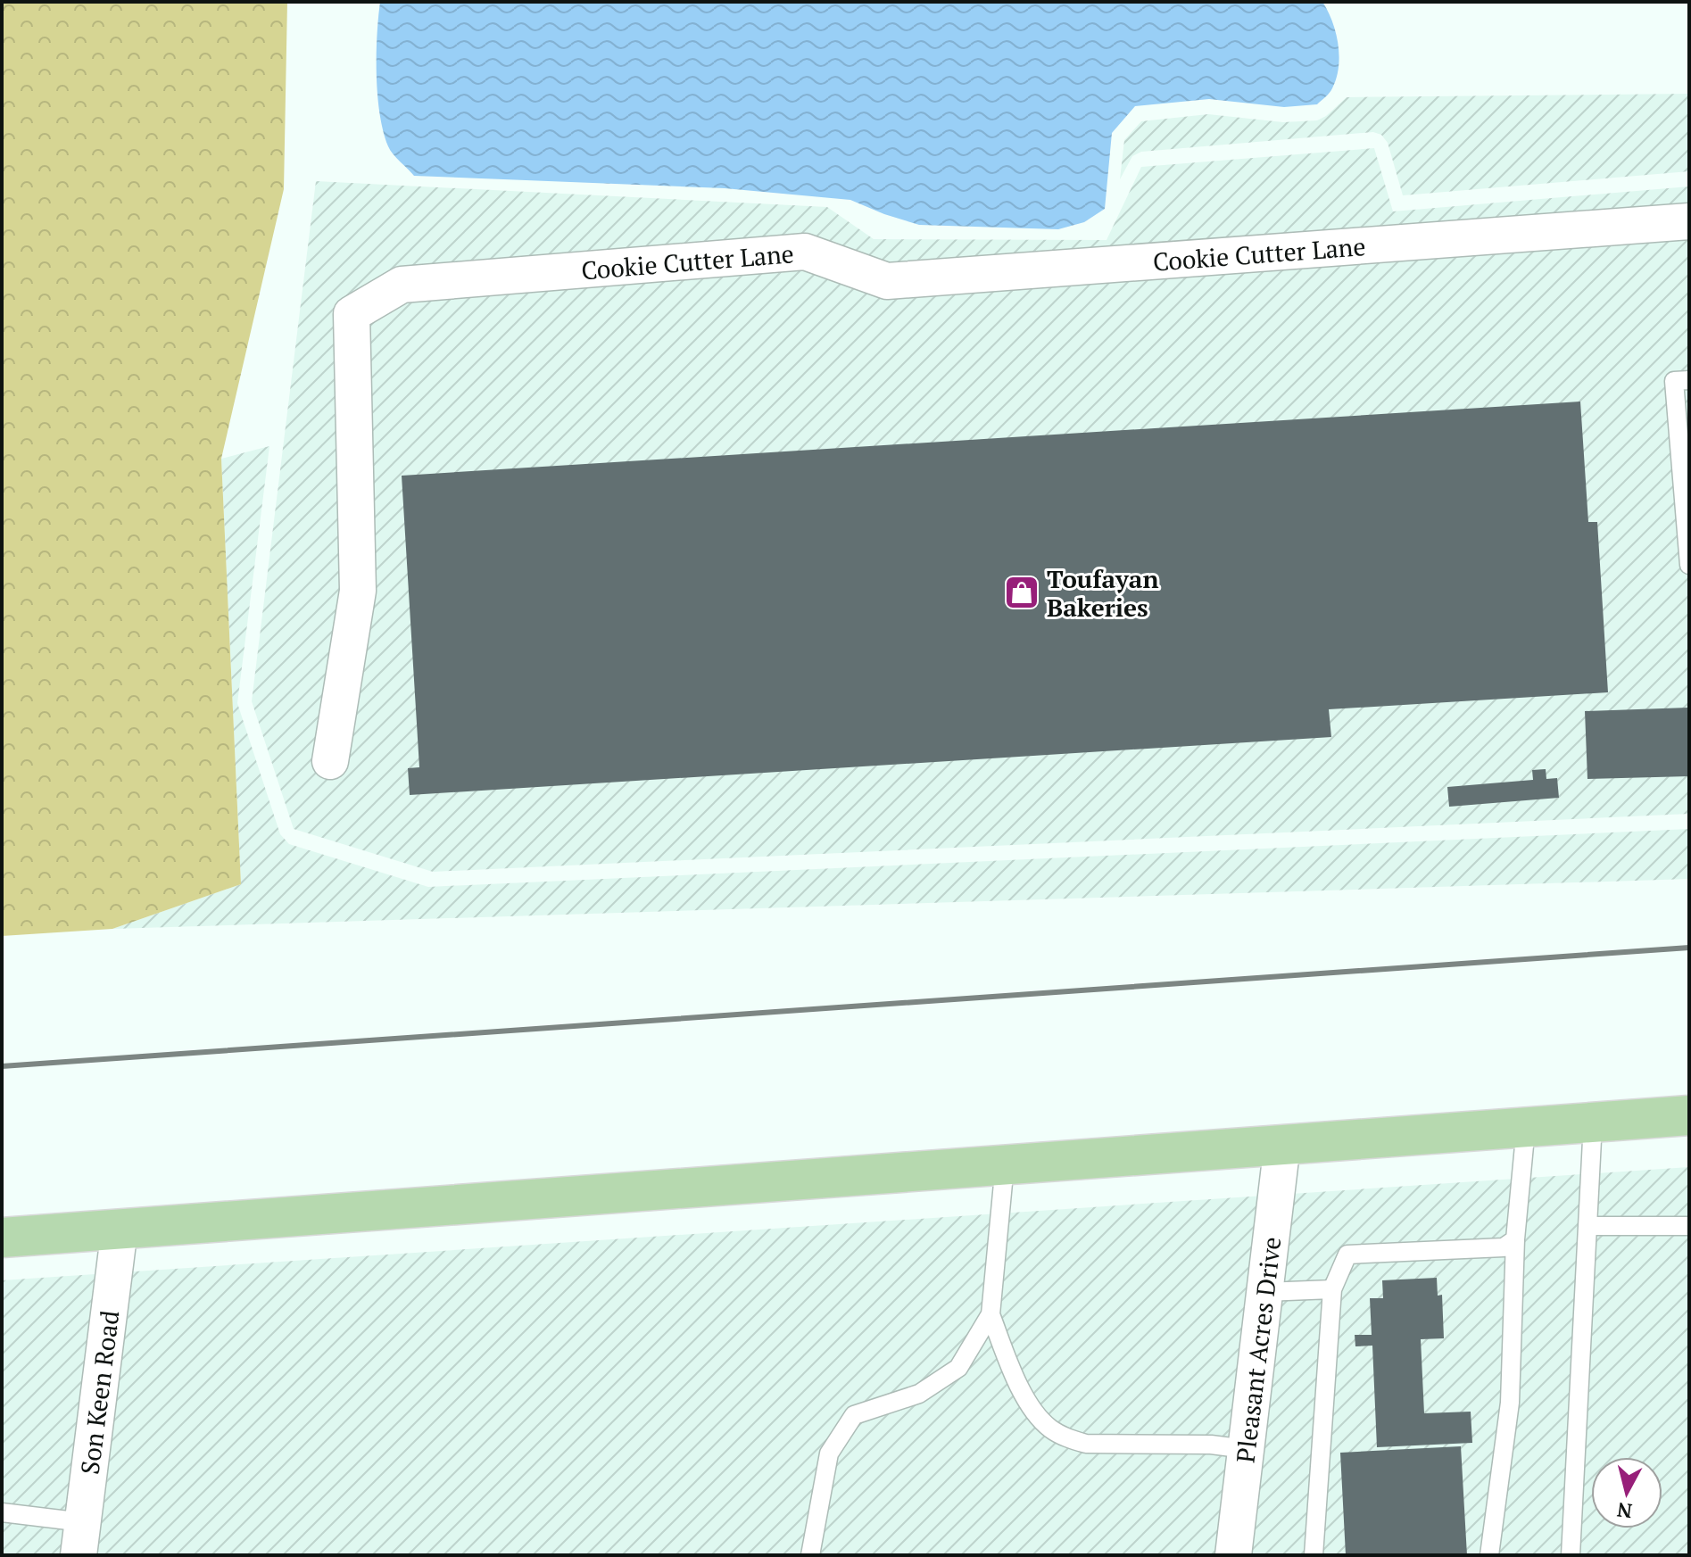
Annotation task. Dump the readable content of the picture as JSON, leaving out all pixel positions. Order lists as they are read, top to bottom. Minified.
{"streets":{"street":["Cookie Cutter Lane","Pleasant Acres Drive","Son Keen Road"]},"places":{"shop":["Toufayan Bakeries"]},"north":"bottom"}
